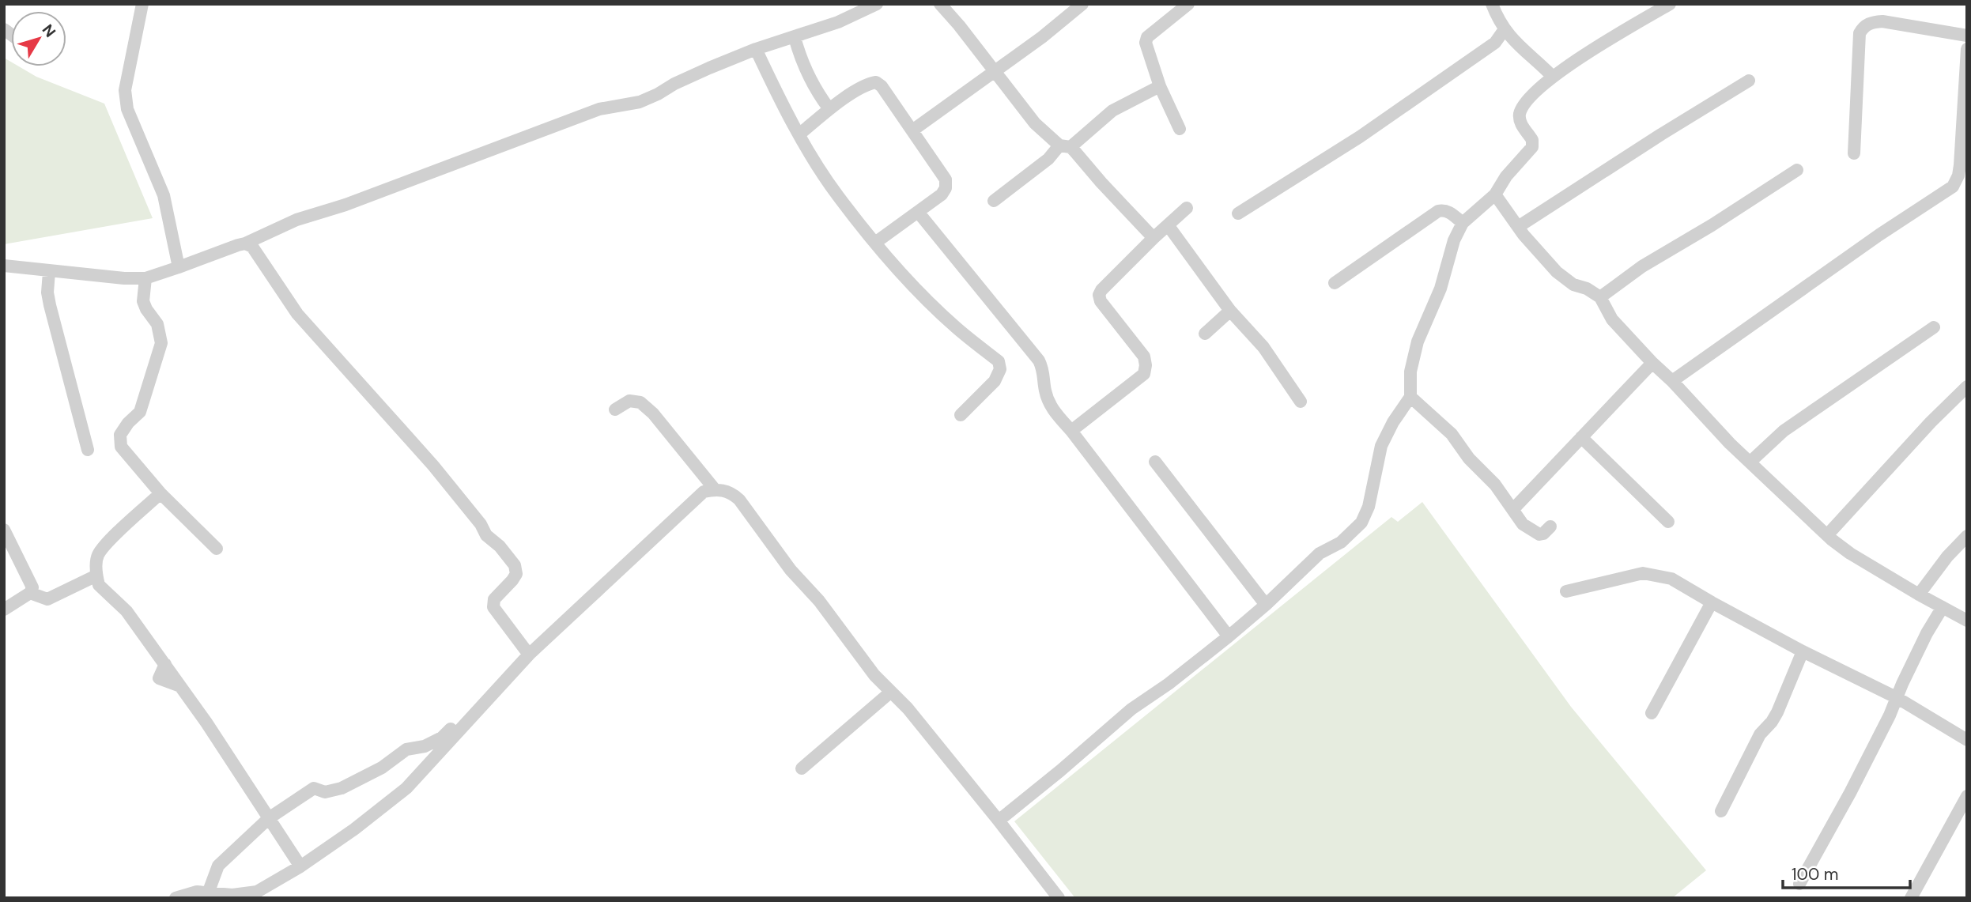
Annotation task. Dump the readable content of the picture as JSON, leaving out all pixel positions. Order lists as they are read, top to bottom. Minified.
{"scale_bar":"100 m","north":"top right"}
